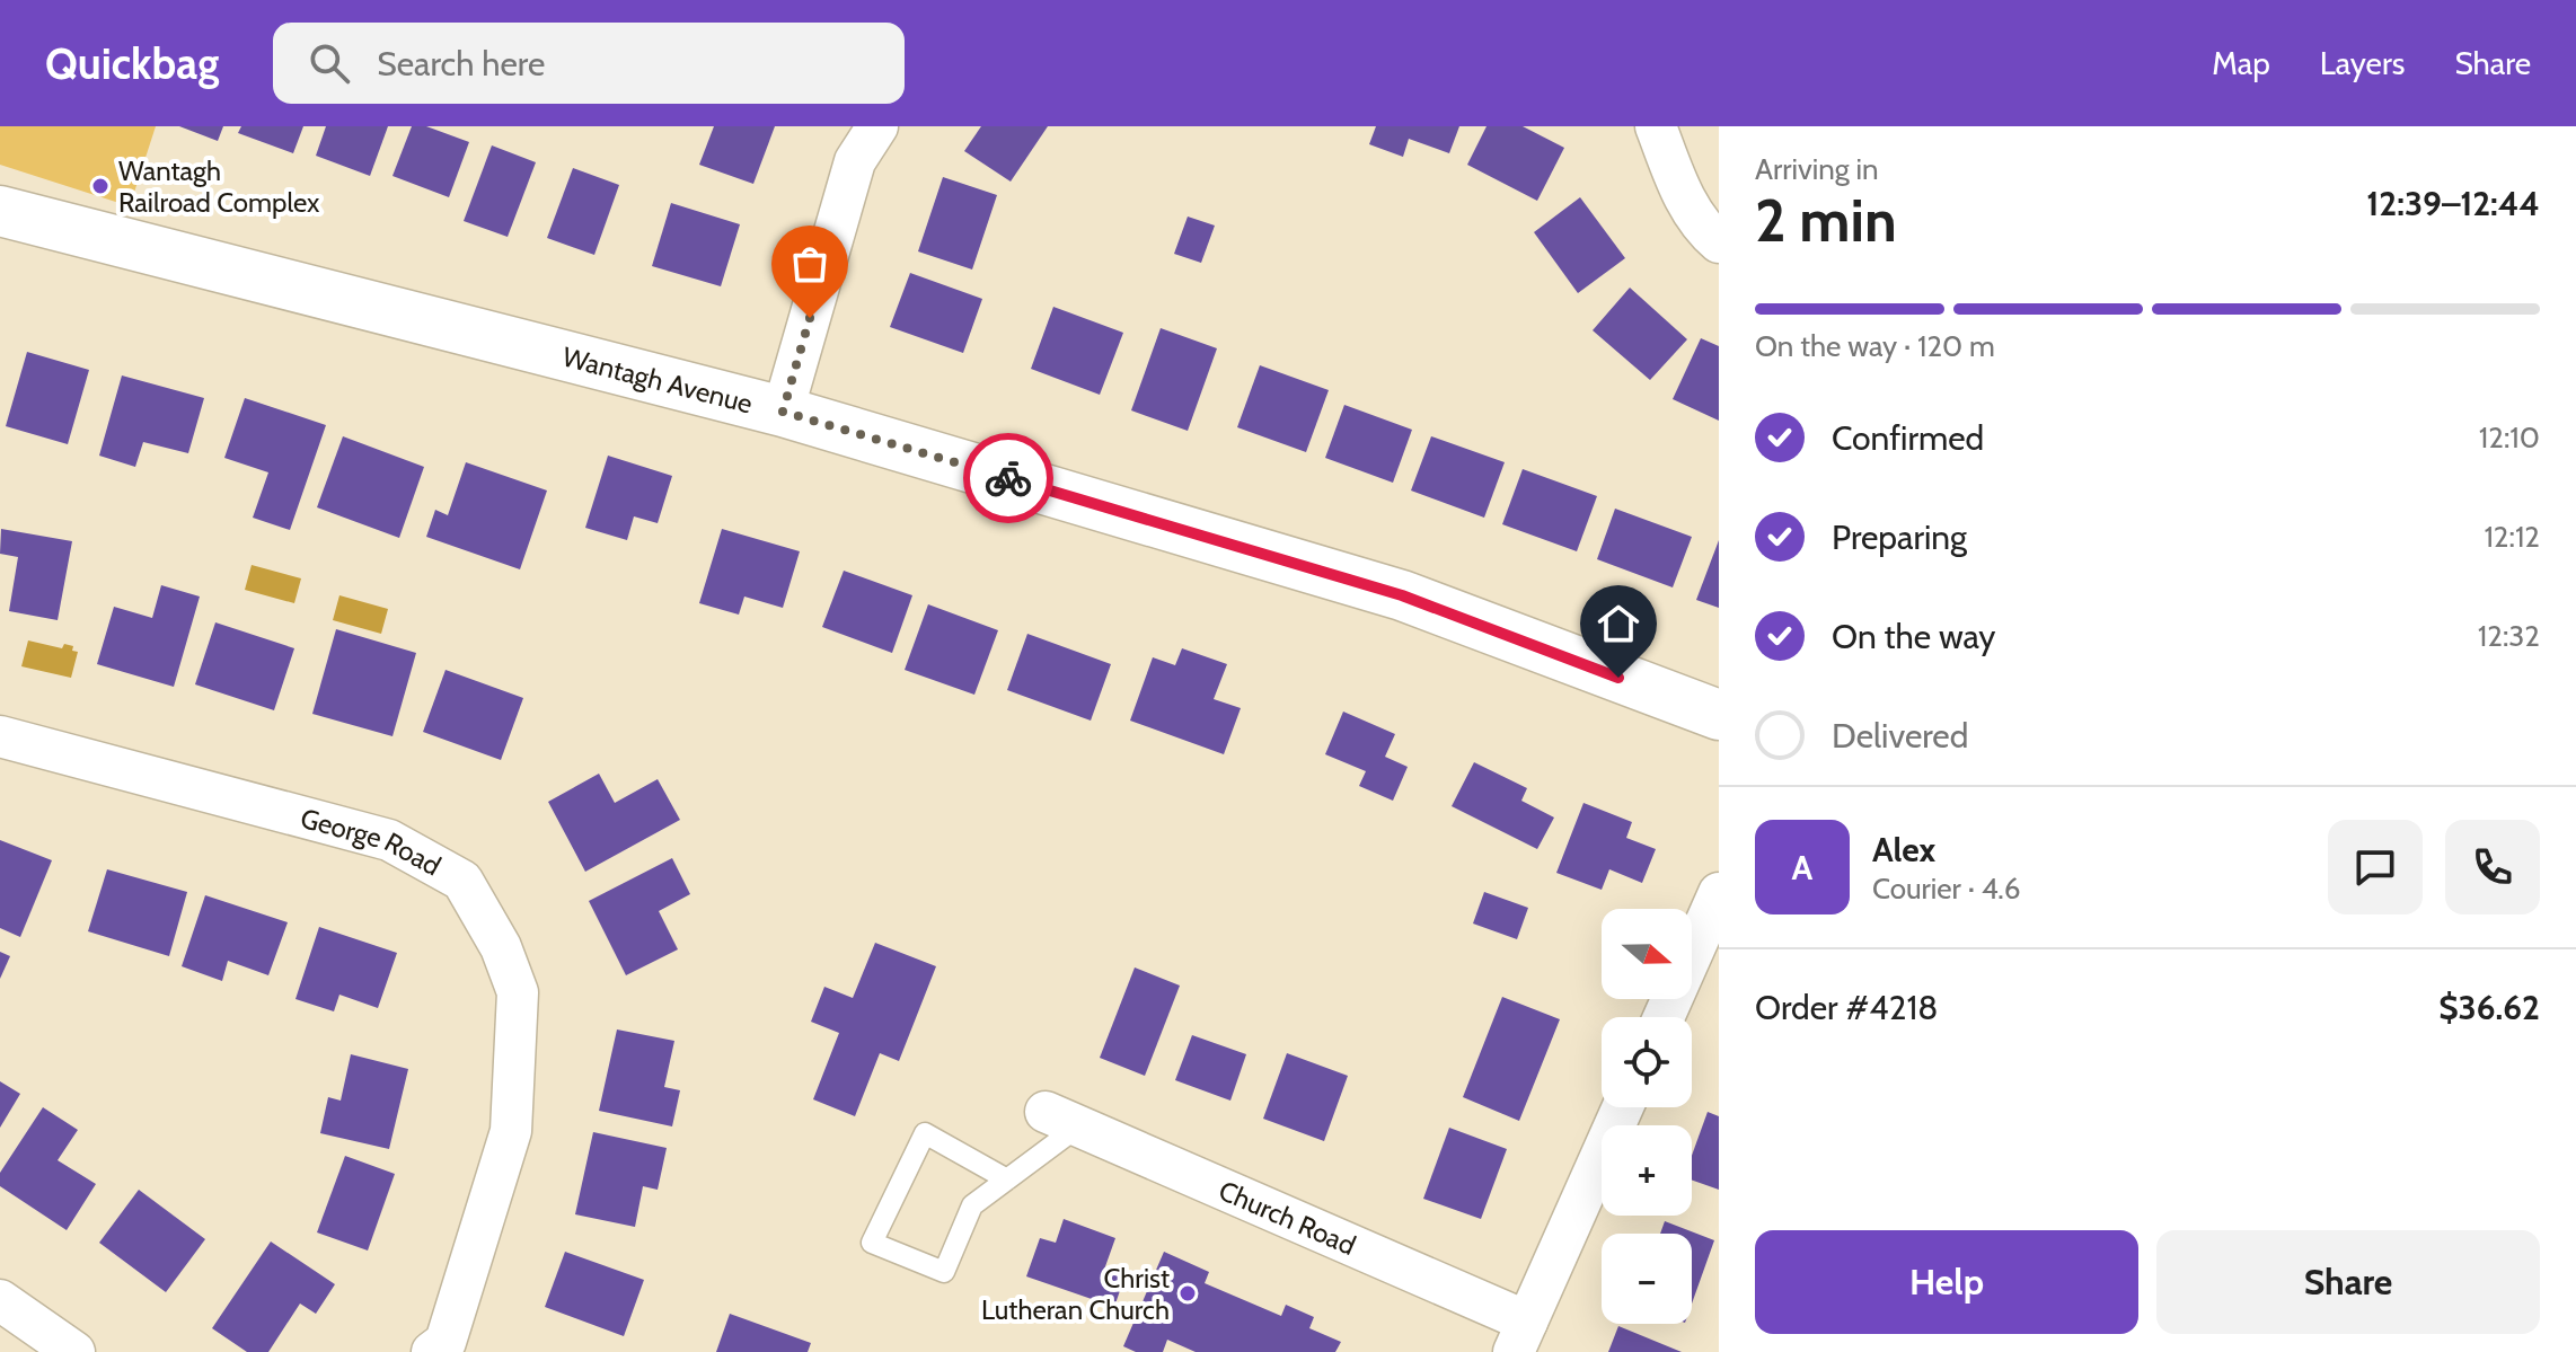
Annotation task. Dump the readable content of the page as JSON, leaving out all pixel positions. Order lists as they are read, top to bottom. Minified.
{"streets":{"main road":["Wantagh Avenue"],"street":["George Road","Church Road"]},"places":["Wantagh Railroad Complex","Christ Lutheran Church"],"north":"right","page":{"header":"Quickbag","search":"Search here","nav":["Map","Layers","Share"],"heading":["2 min","Arriving in","12:39–12:44"],"panel":["Alex","Courier · 4.6","Order #4218","$36.62"],"bar":"On the way · 120 m","list":[["Confirmed","12:10"],["Preparing","12:12"],["On the way","12:32"],"Delivered"],"round":"A","map_buttons":["+","−"],"buttons":["Help","Share"]}}
